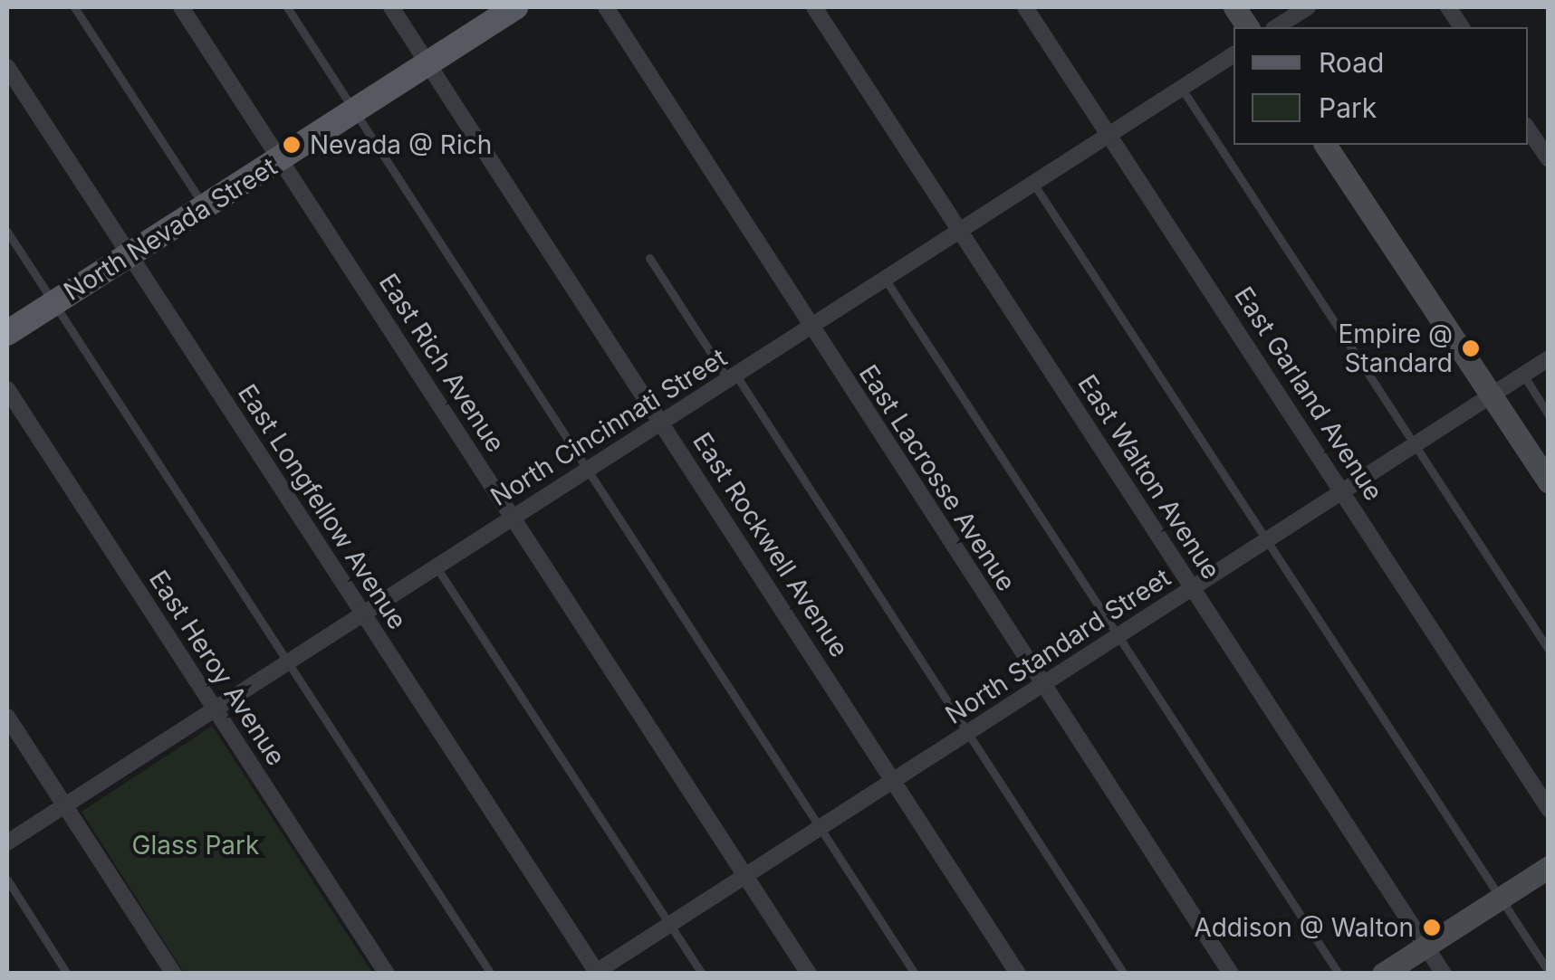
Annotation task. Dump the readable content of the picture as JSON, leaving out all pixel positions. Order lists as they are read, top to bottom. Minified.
{"streets":{"main road":["North Nevada Street"],"street":["East Rich Avenue","East Garland Avenue","North Cincinnati Street","East Walton Avenue","East Lacrosse Avenue","East Longfellow Avenue","East Rockwell Avenue","North Standard Street","East Heroy Avenue"]},"crossings":[["North Nevada Street","East Rich Avenue"],["North Nevada Street","East Longfellow Avenue"],["North Nevada Street","East Rockwell Avenue"],["East Rich Avenue","North Cincinnati Street"],["East Rich Avenue","North Standard Street"],["East Garland Avenue","North Cincinnati Street"],["East Garland Avenue","North Standard Street"],["North Cincinnati Street","East Walton Avenue"],["North Cincinnati Street","East Lacrosse Avenue"],["North Cincinnati Street","East Longfellow Avenue"],["North Cincinnati Street","East Rockwell Avenue"],["North Cincinnati Street","East Heroy Avenue"],["East Walton Avenue","North Standard Street"],["East Lacrosse Avenue","North Standard Street"],["East Longfellow Avenue","North Standard Street"],["East Rockwell Avenue","North Standard Street"]],"parks":["Glass Park"],"places":["Nevada @ Rich","Empire @ Standard","Addison @ Walton"],"legend":["Road","Park"]}
